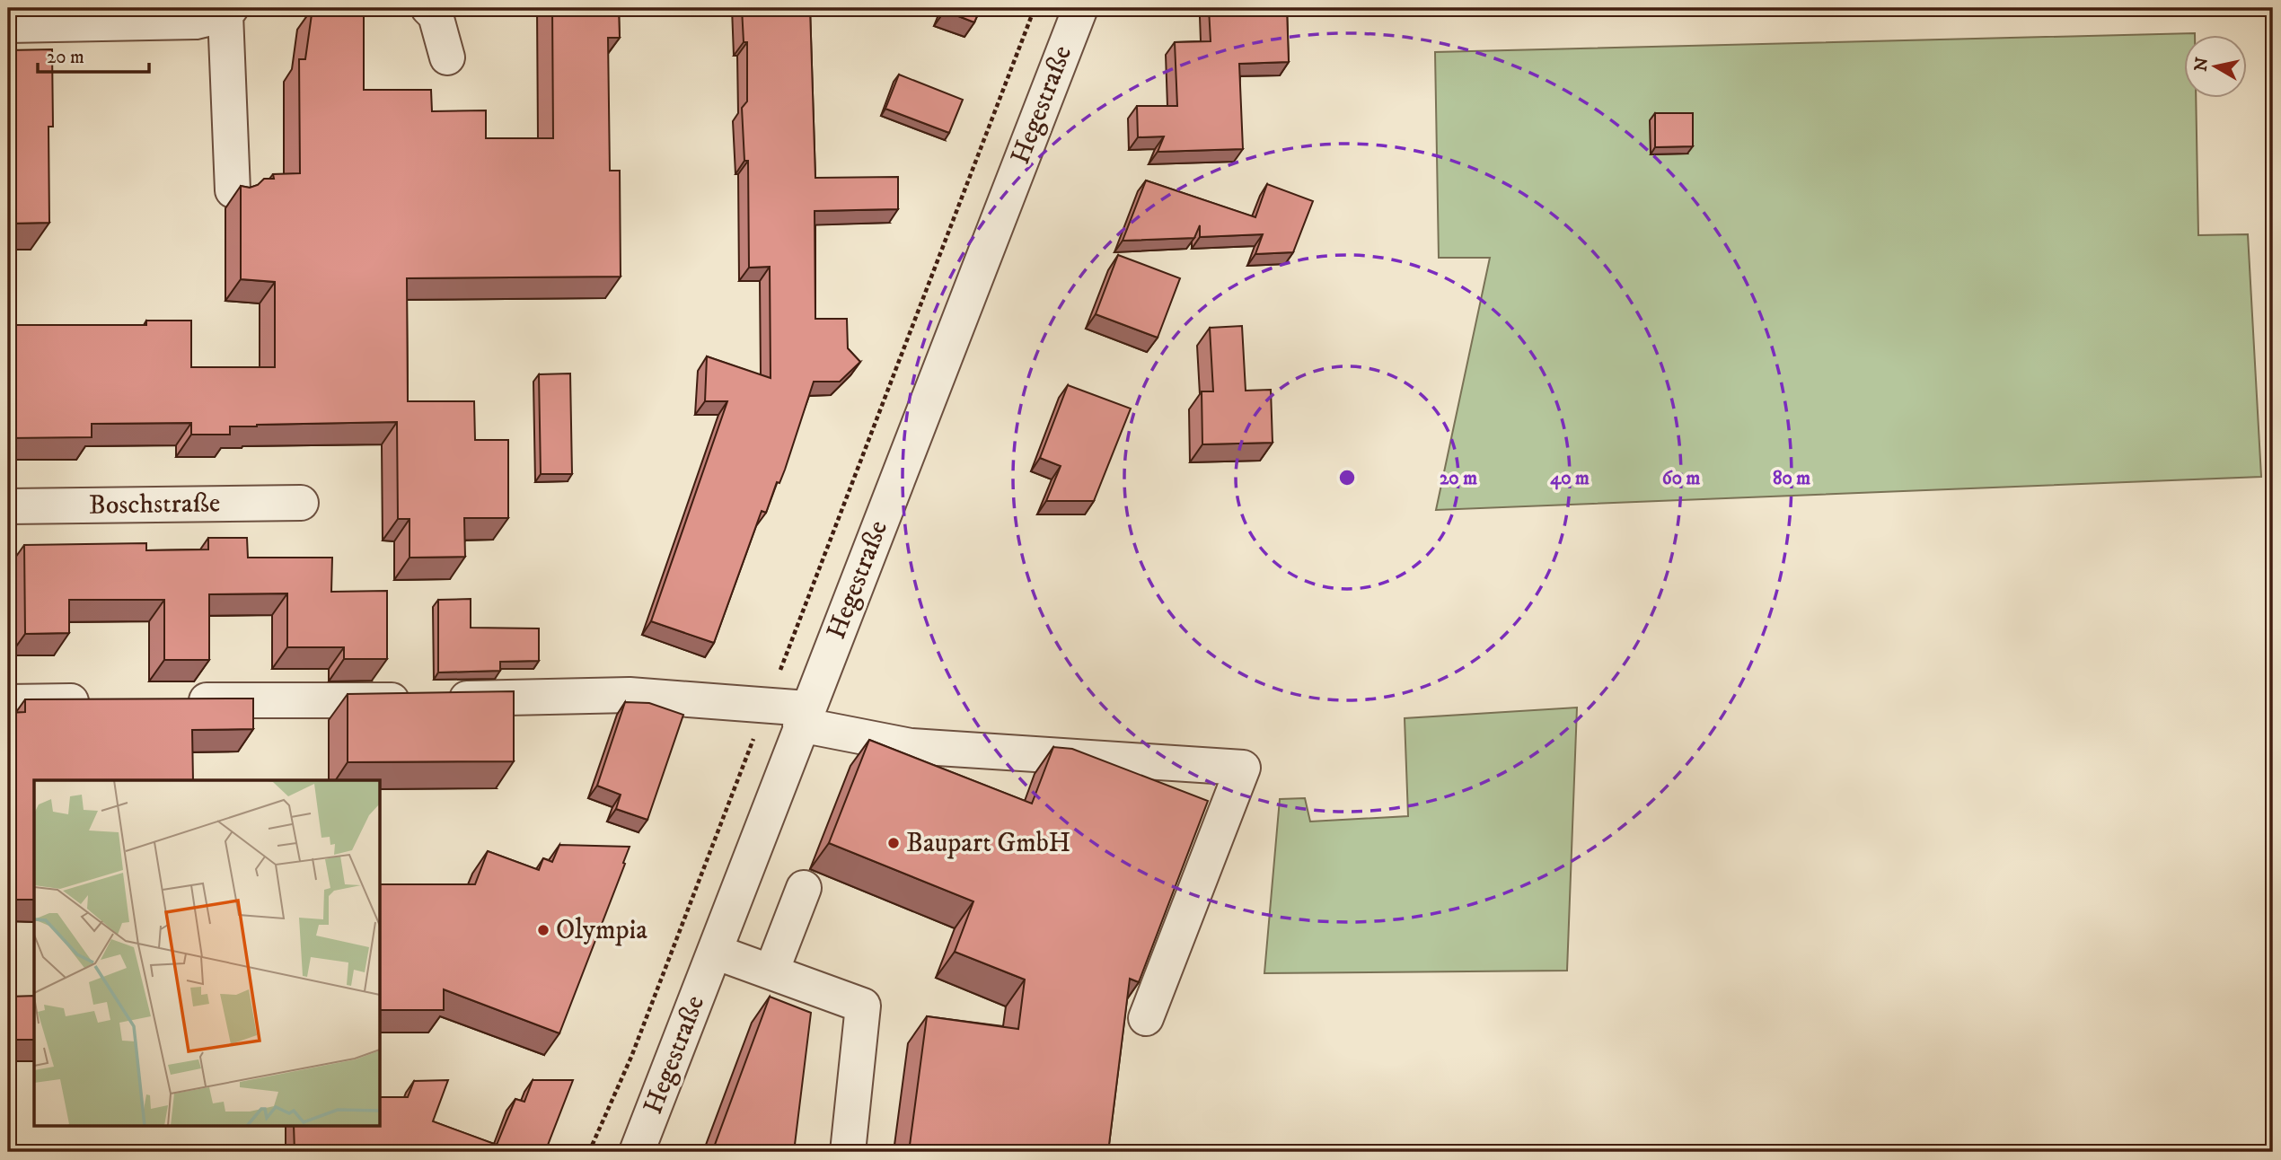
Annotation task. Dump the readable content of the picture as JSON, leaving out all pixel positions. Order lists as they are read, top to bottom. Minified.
{"streets":{"street":["Hegestraße","Boschstraße"]},"places":["Baupart GmbH","Olympia"],"scale_bar":"20 m","north":"left","rings":["20 m","40 m","60 m","80 m"]}
